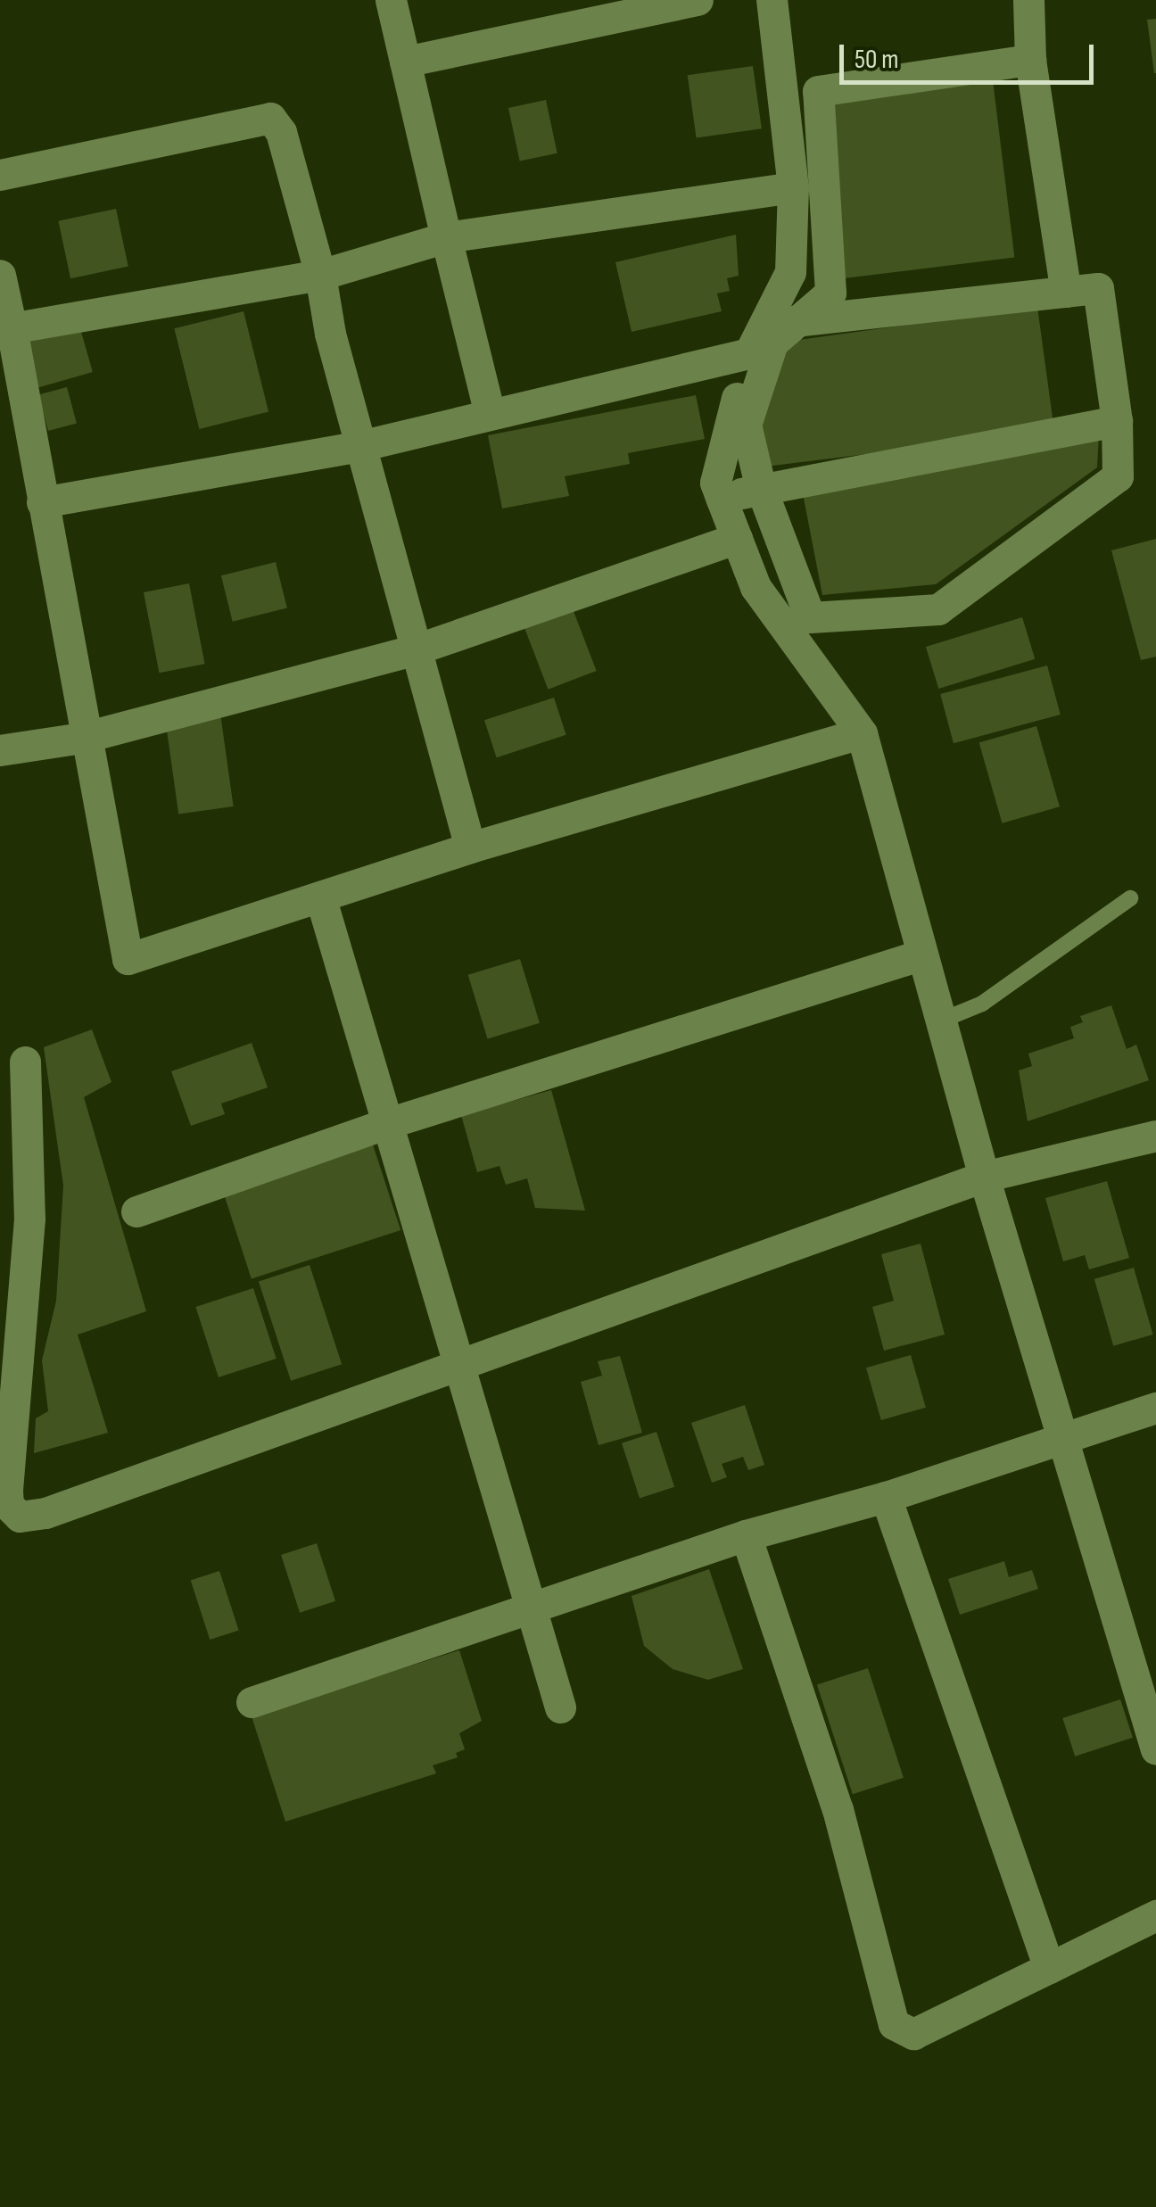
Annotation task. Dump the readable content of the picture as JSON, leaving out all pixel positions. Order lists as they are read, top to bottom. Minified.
{"scale_bar":"50 m"}
